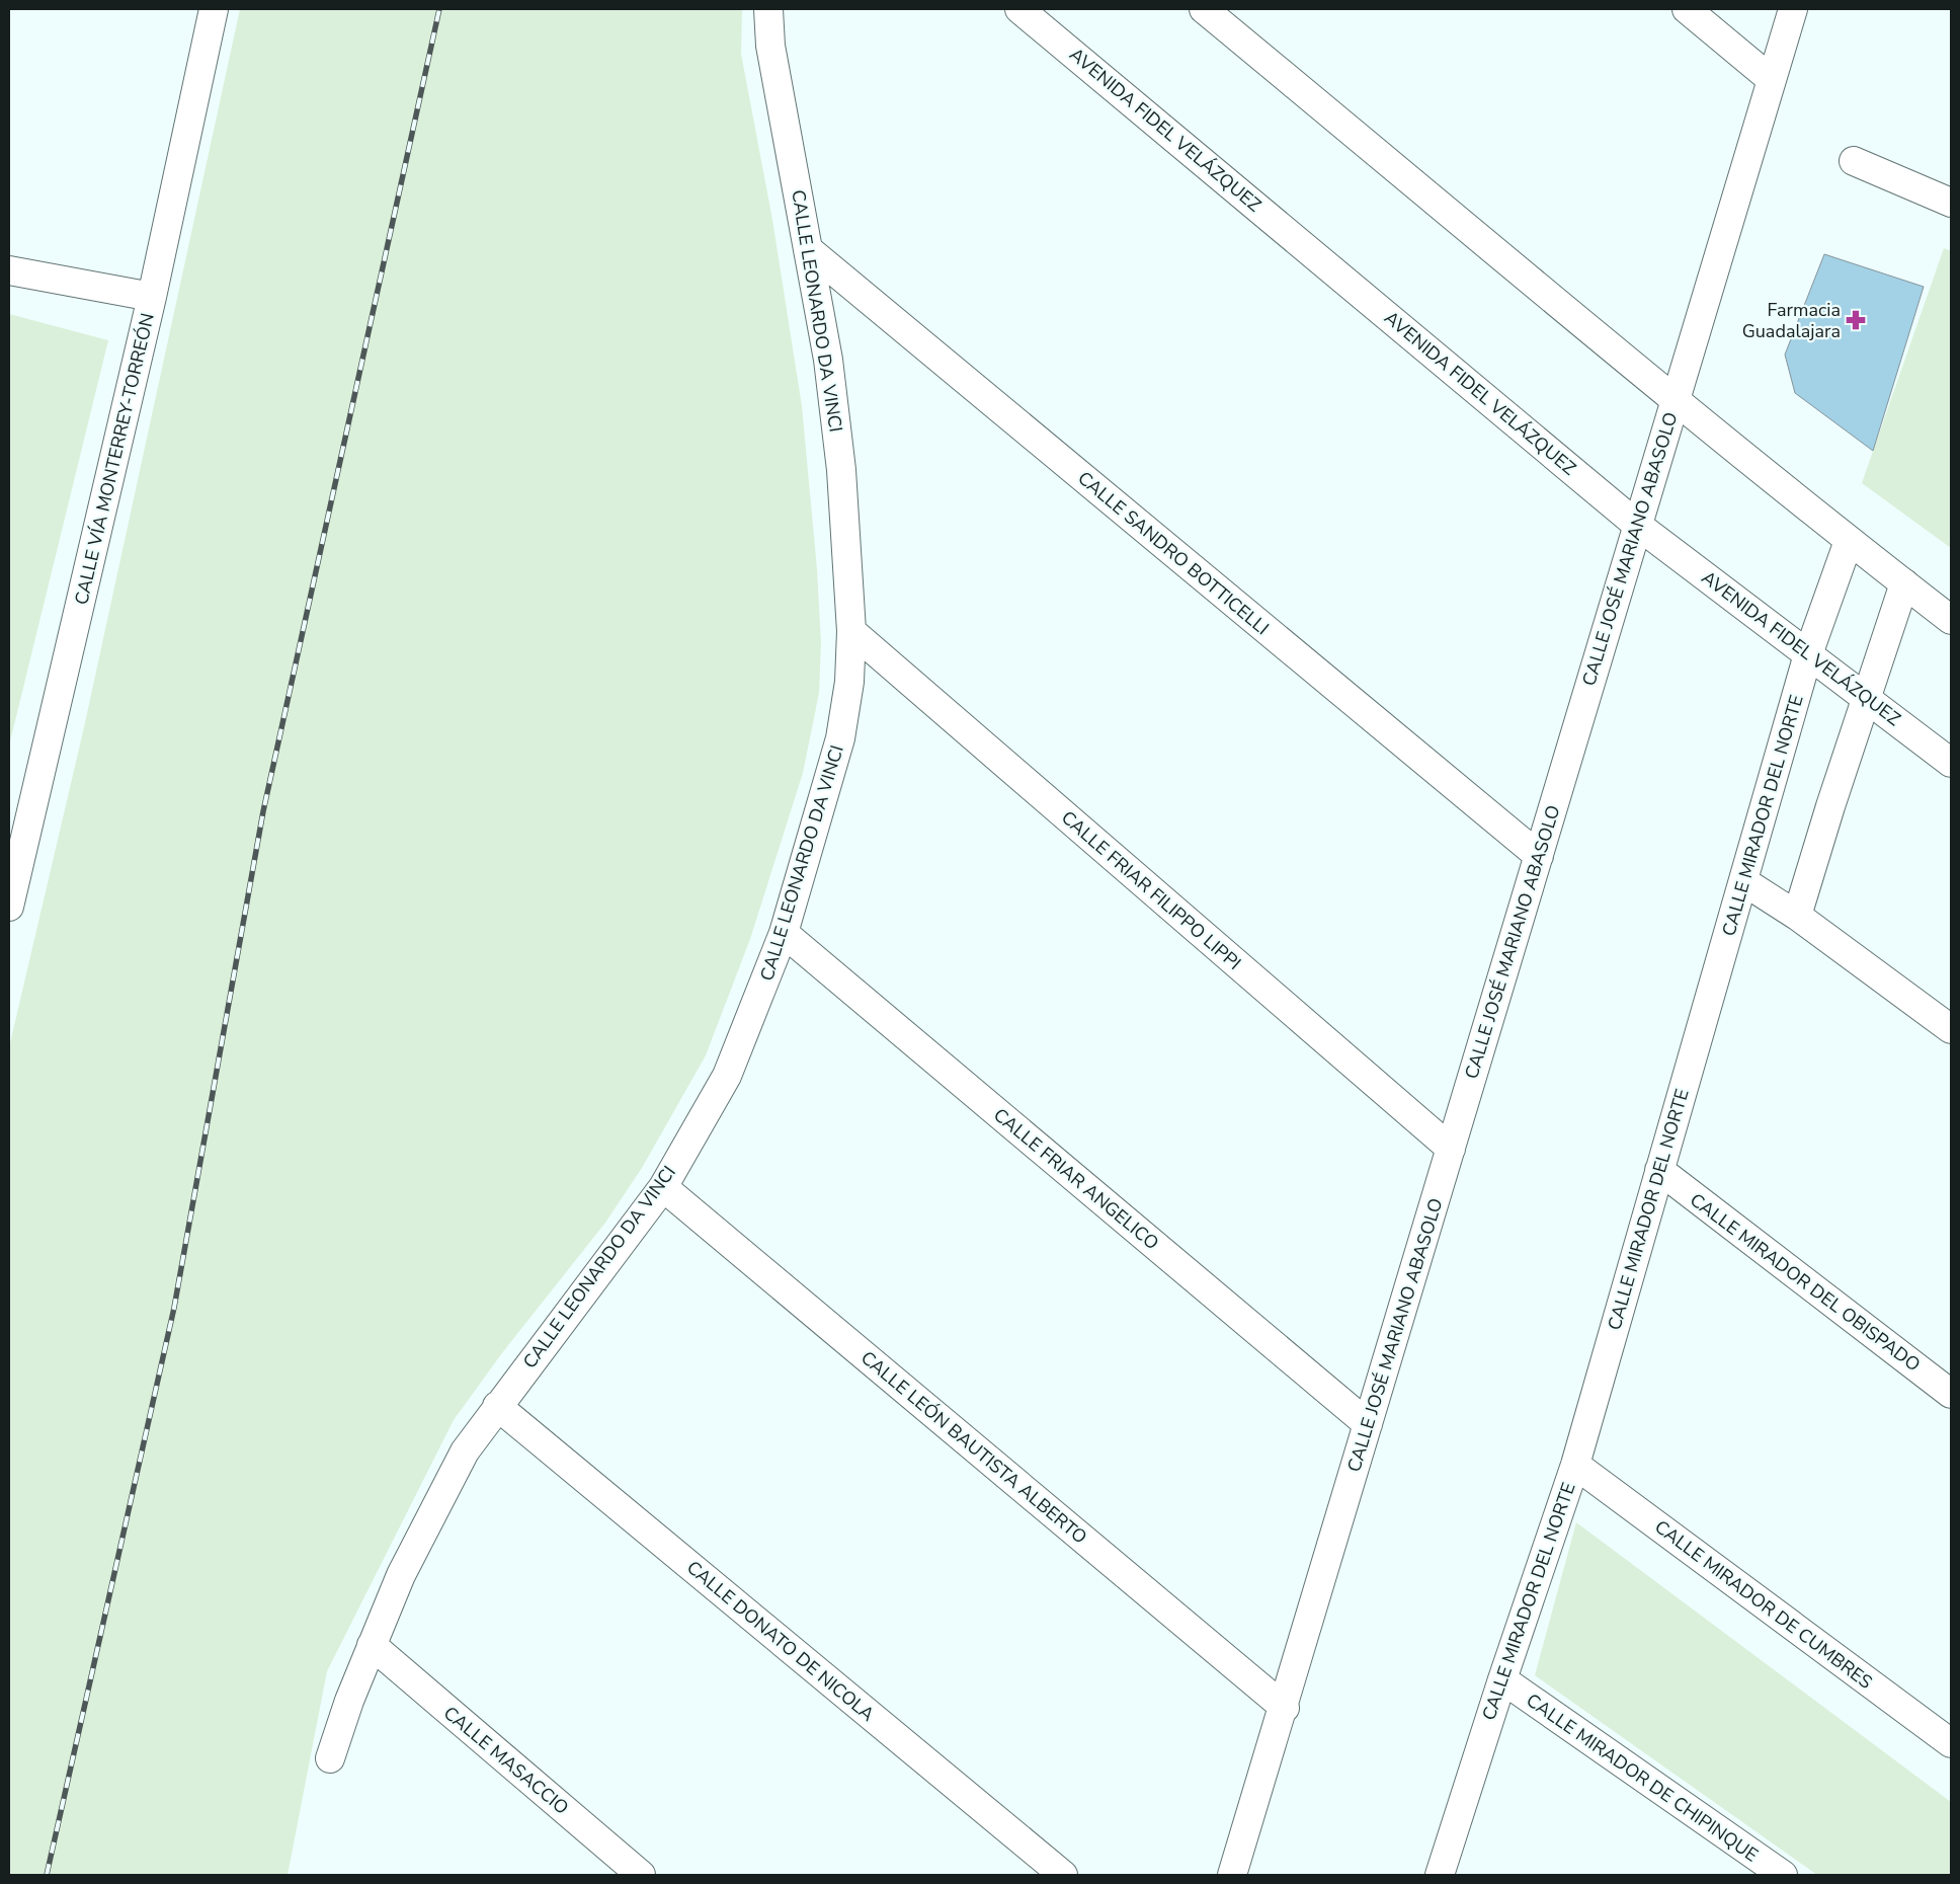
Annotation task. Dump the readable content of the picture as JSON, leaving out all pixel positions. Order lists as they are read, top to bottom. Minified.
{"streets":{"street":["AVENIDA FIDEL VELÁZQUEZ","CALLE LEONARDO DA VINCI","CALLE VÍA MONTERREY-TORREÓN","CALLE JOSÉ MARIANO ABASOLO","CALLE SANDRO BOTTICELLI","CALLE MIRADOR DEL NORTE","CALLE FRIAR FILIPPO LIPPI","CALLE FRIAR ANGELICO","CALLE MIRADOR DEL OBISPADO","CALLE LEÓN BAUTISTA ALBERTO","CALLE MIRADOR DE CUMBRES","CALLE DONATO DE NICOLA","CALLE MASACCIO","CALLE MIRADOR DE CHIPINQUE"]},"crossings":[["AVENIDA FIDEL VELÁZQUEZ","CALLE JOSÉ MARIANO ABASOLO"],["AVENIDA FIDEL VELÁZQUEZ","CALLE MIRADOR DEL NORTE"],["CALLE LEONARDO DA VINCI","CALLE SANDRO BOTTICELLI"],["CALLE LEONARDO DA VINCI","CALLE FRIAR FILIPPO LIPPI"],["CALLE LEONARDO DA VINCI","CALLE FRIAR ANGELICO"],["CALLE LEONARDO DA VINCI","CALLE LEÓN BAUTISTA ALBERTO"],["CALLE LEONARDO DA VINCI","CALLE DONATO DE NICOLA"],["CALLE LEONARDO DA VINCI","CALLE MASACCIO"],["CALLE JOSÉ MARIANO ABASOLO","CALLE SANDRO BOTTICELLI"],["CALLE JOSÉ MARIANO ABASOLO","CALLE FRIAR FILIPPO LIPPI"],["CALLE JOSÉ MARIANO ABASOLO","CALLE FRIAR ANGELICO"],["CALLE JOSÉ MARIANO ABASOLO","CALLE LEÓN BAUTISTA ALBERTO"],["CALLE MIRADOR DEL NORTE","CALLE MIRADOR DEL OBISPADO"],["CALLE MIRADOR DEL NORTE","CALLE MIRADOR DE CUMBRES"],["CALLE MIRADOR DEL NORTE","CALLE MIRADOR DE CHIPINQUE"]],"places":{"pharmacy":["Farmacia Guadalajara"]}}
